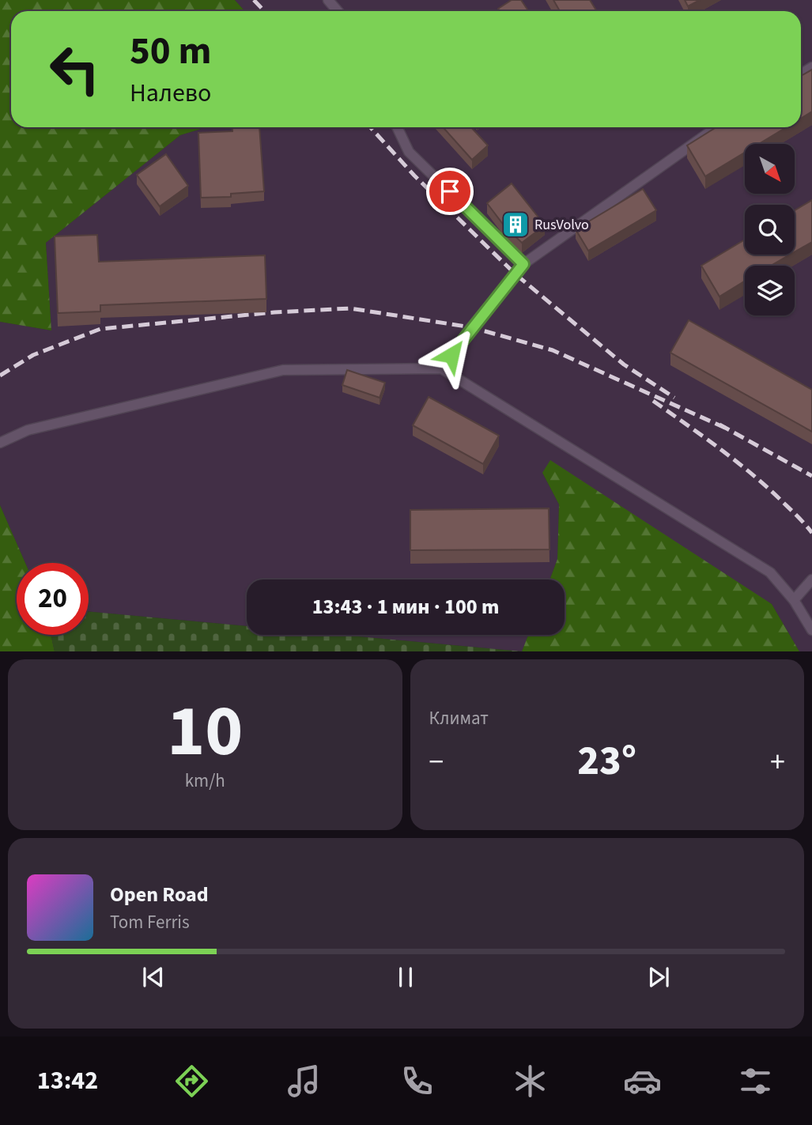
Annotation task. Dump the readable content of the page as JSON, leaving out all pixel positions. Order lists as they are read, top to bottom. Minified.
{"places":{"building":["RusVolvo"]},"north":"bottom right","page":{"turn":["50 m","Налево"],"limit":"20","trip":"13:43 · 1 мин · 100 m","tile":[["10","km/h"],"Климат"],"heat":["−","23°","+"],"song":["Open Road","Tom Ferris"],"tabs":"13:42"}}
